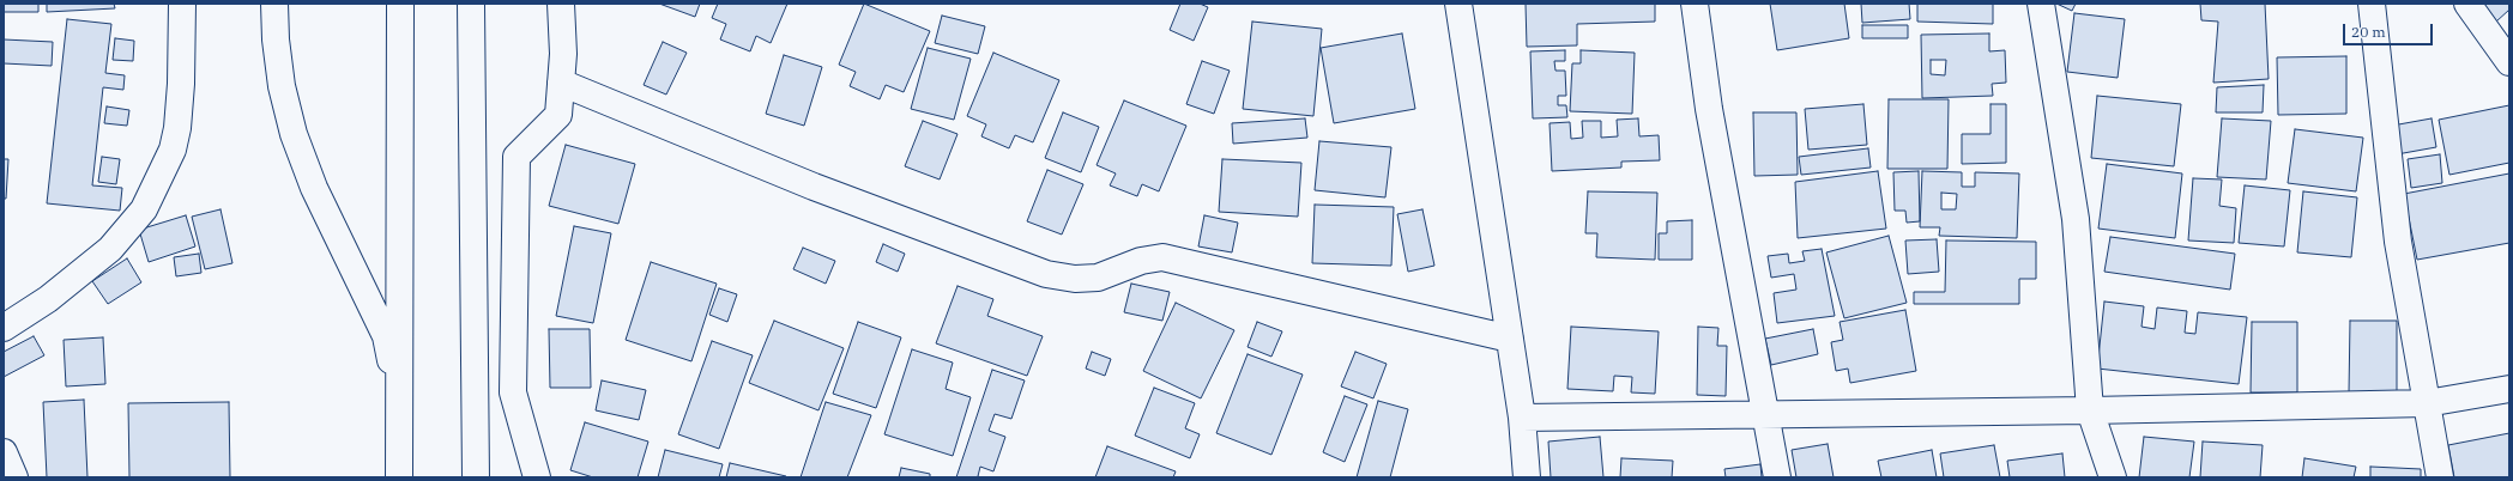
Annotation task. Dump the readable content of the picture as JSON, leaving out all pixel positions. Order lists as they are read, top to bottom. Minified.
{"scale_bar":"20 m"}
